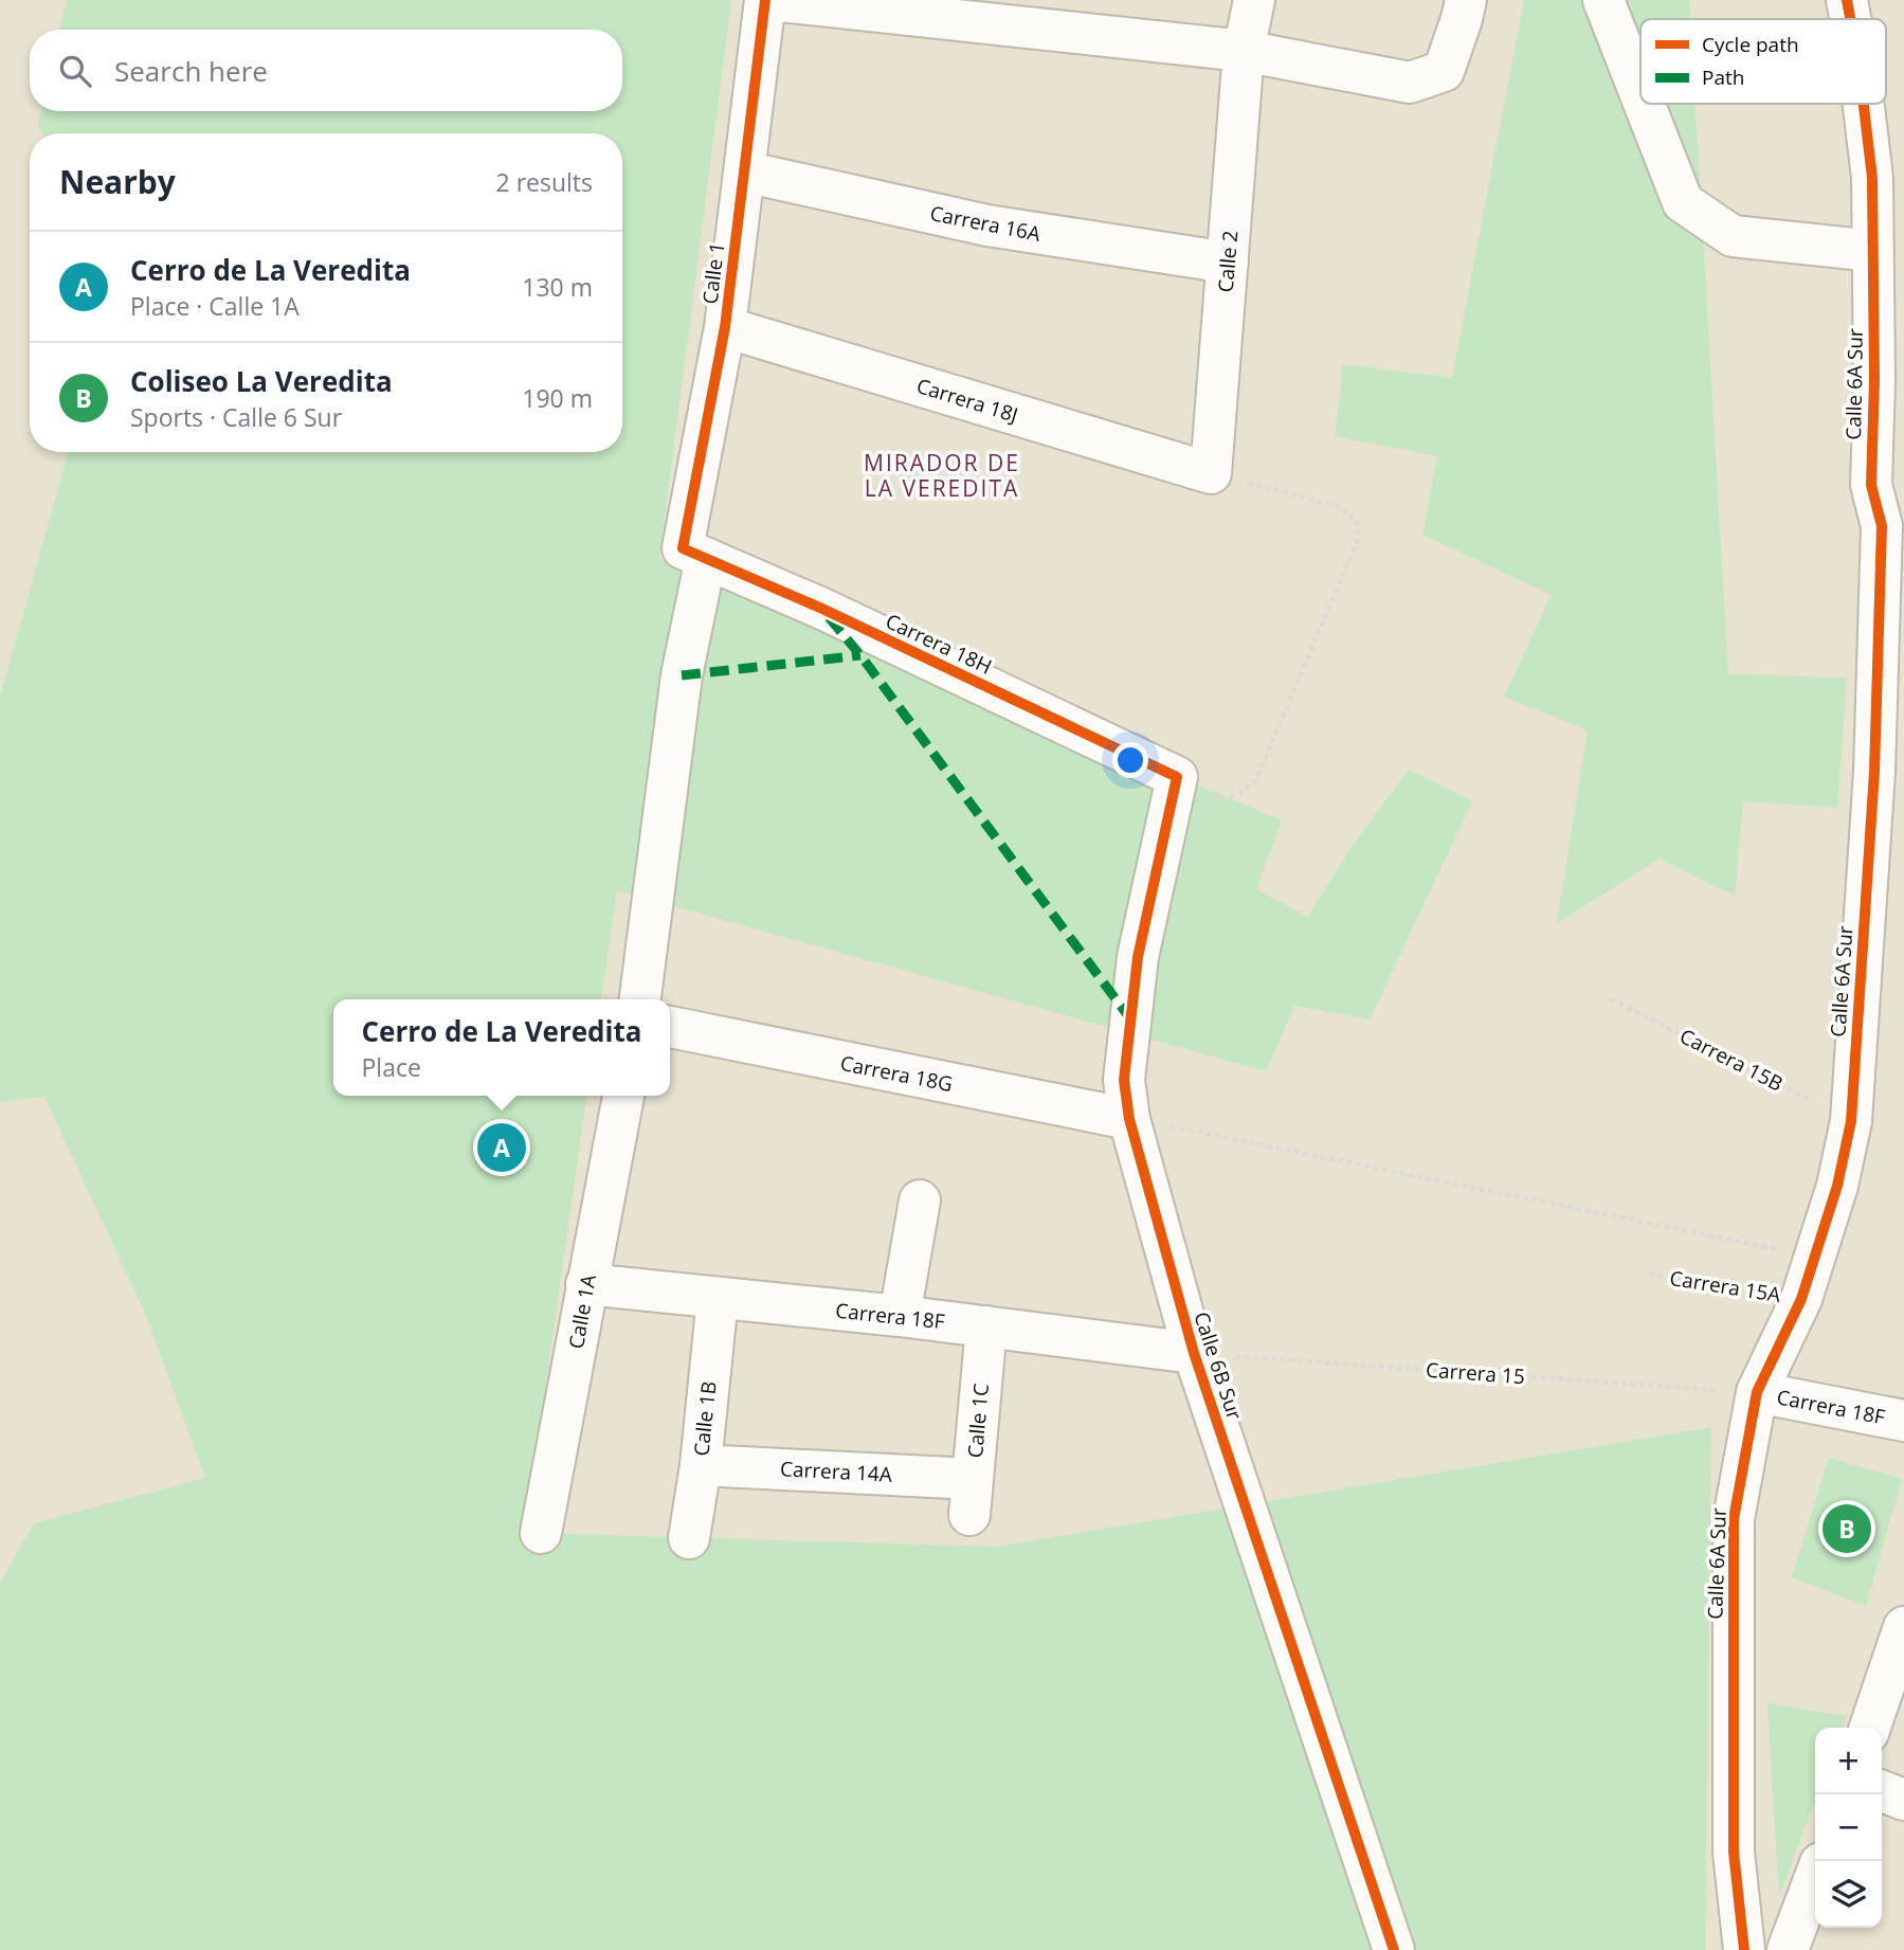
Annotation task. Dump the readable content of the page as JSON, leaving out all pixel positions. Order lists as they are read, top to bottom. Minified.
{"streets":{"street":["Carrera 16A","Calle 2","Calle 1","Calle 6A Sur","Carrera 18J","Carrera 18H","Carrera 18G","Calle 1A","Carrera 18F","Calle 6B Sur","Calle 1B","Calle 1C","Carrera 14A"],"path":["Carrera 15B","Carrera 15A","Carrera 15"]},"crossings":[["Carrera 16A","Calle 2"],["Carrera 16A","Calle 1"],["Calle 2","Carrera 18J"],["Calle 1","Carrera 18J"],["Calle 1","Carrera 18H"],["Calle 6A Sur","Carrera 15B"],["Calle 6A Sur","Carrera 15A"],["Calle 6A Sur","Carrera 18F"],["Calle 6A Sur","Carrera 15"],["Carrera 18H","Calle 6B Sur"],["Carrera 18G","Calle 6B Sur"],["Calle 1A","Carrera 18F"],["Carrera 18F","Calle 6B Sur"],["Carrera 18F","Carrera 15"],["Carrera 18F","Calle 1B"],["Carrera 18F","Calle 1C"],["Calle 6B Sur","Carrera 15"],["Calle 1B","Carrera 14A"],["Calle 1C","Carrera 14A"]],"districts":["MIRADOR DE LA VEREDITA"],"legend":["Cycle path","Path"],"page":{"search":"Search here","heading":["Nearby","2 results"],"list":[{"mark":"A","name":"Cerro de La Veredita","note":"Place · Calle 1A","value":"130 m"},{"mark":"B","name":"Coliseo La Veredita","note":"Sports · Calle 6 Sur","value":"190 m"}],"popup":["Cerro de La Veredita","Place"],"pins":["A","B"],"map_buttons":["+","−"]}}
